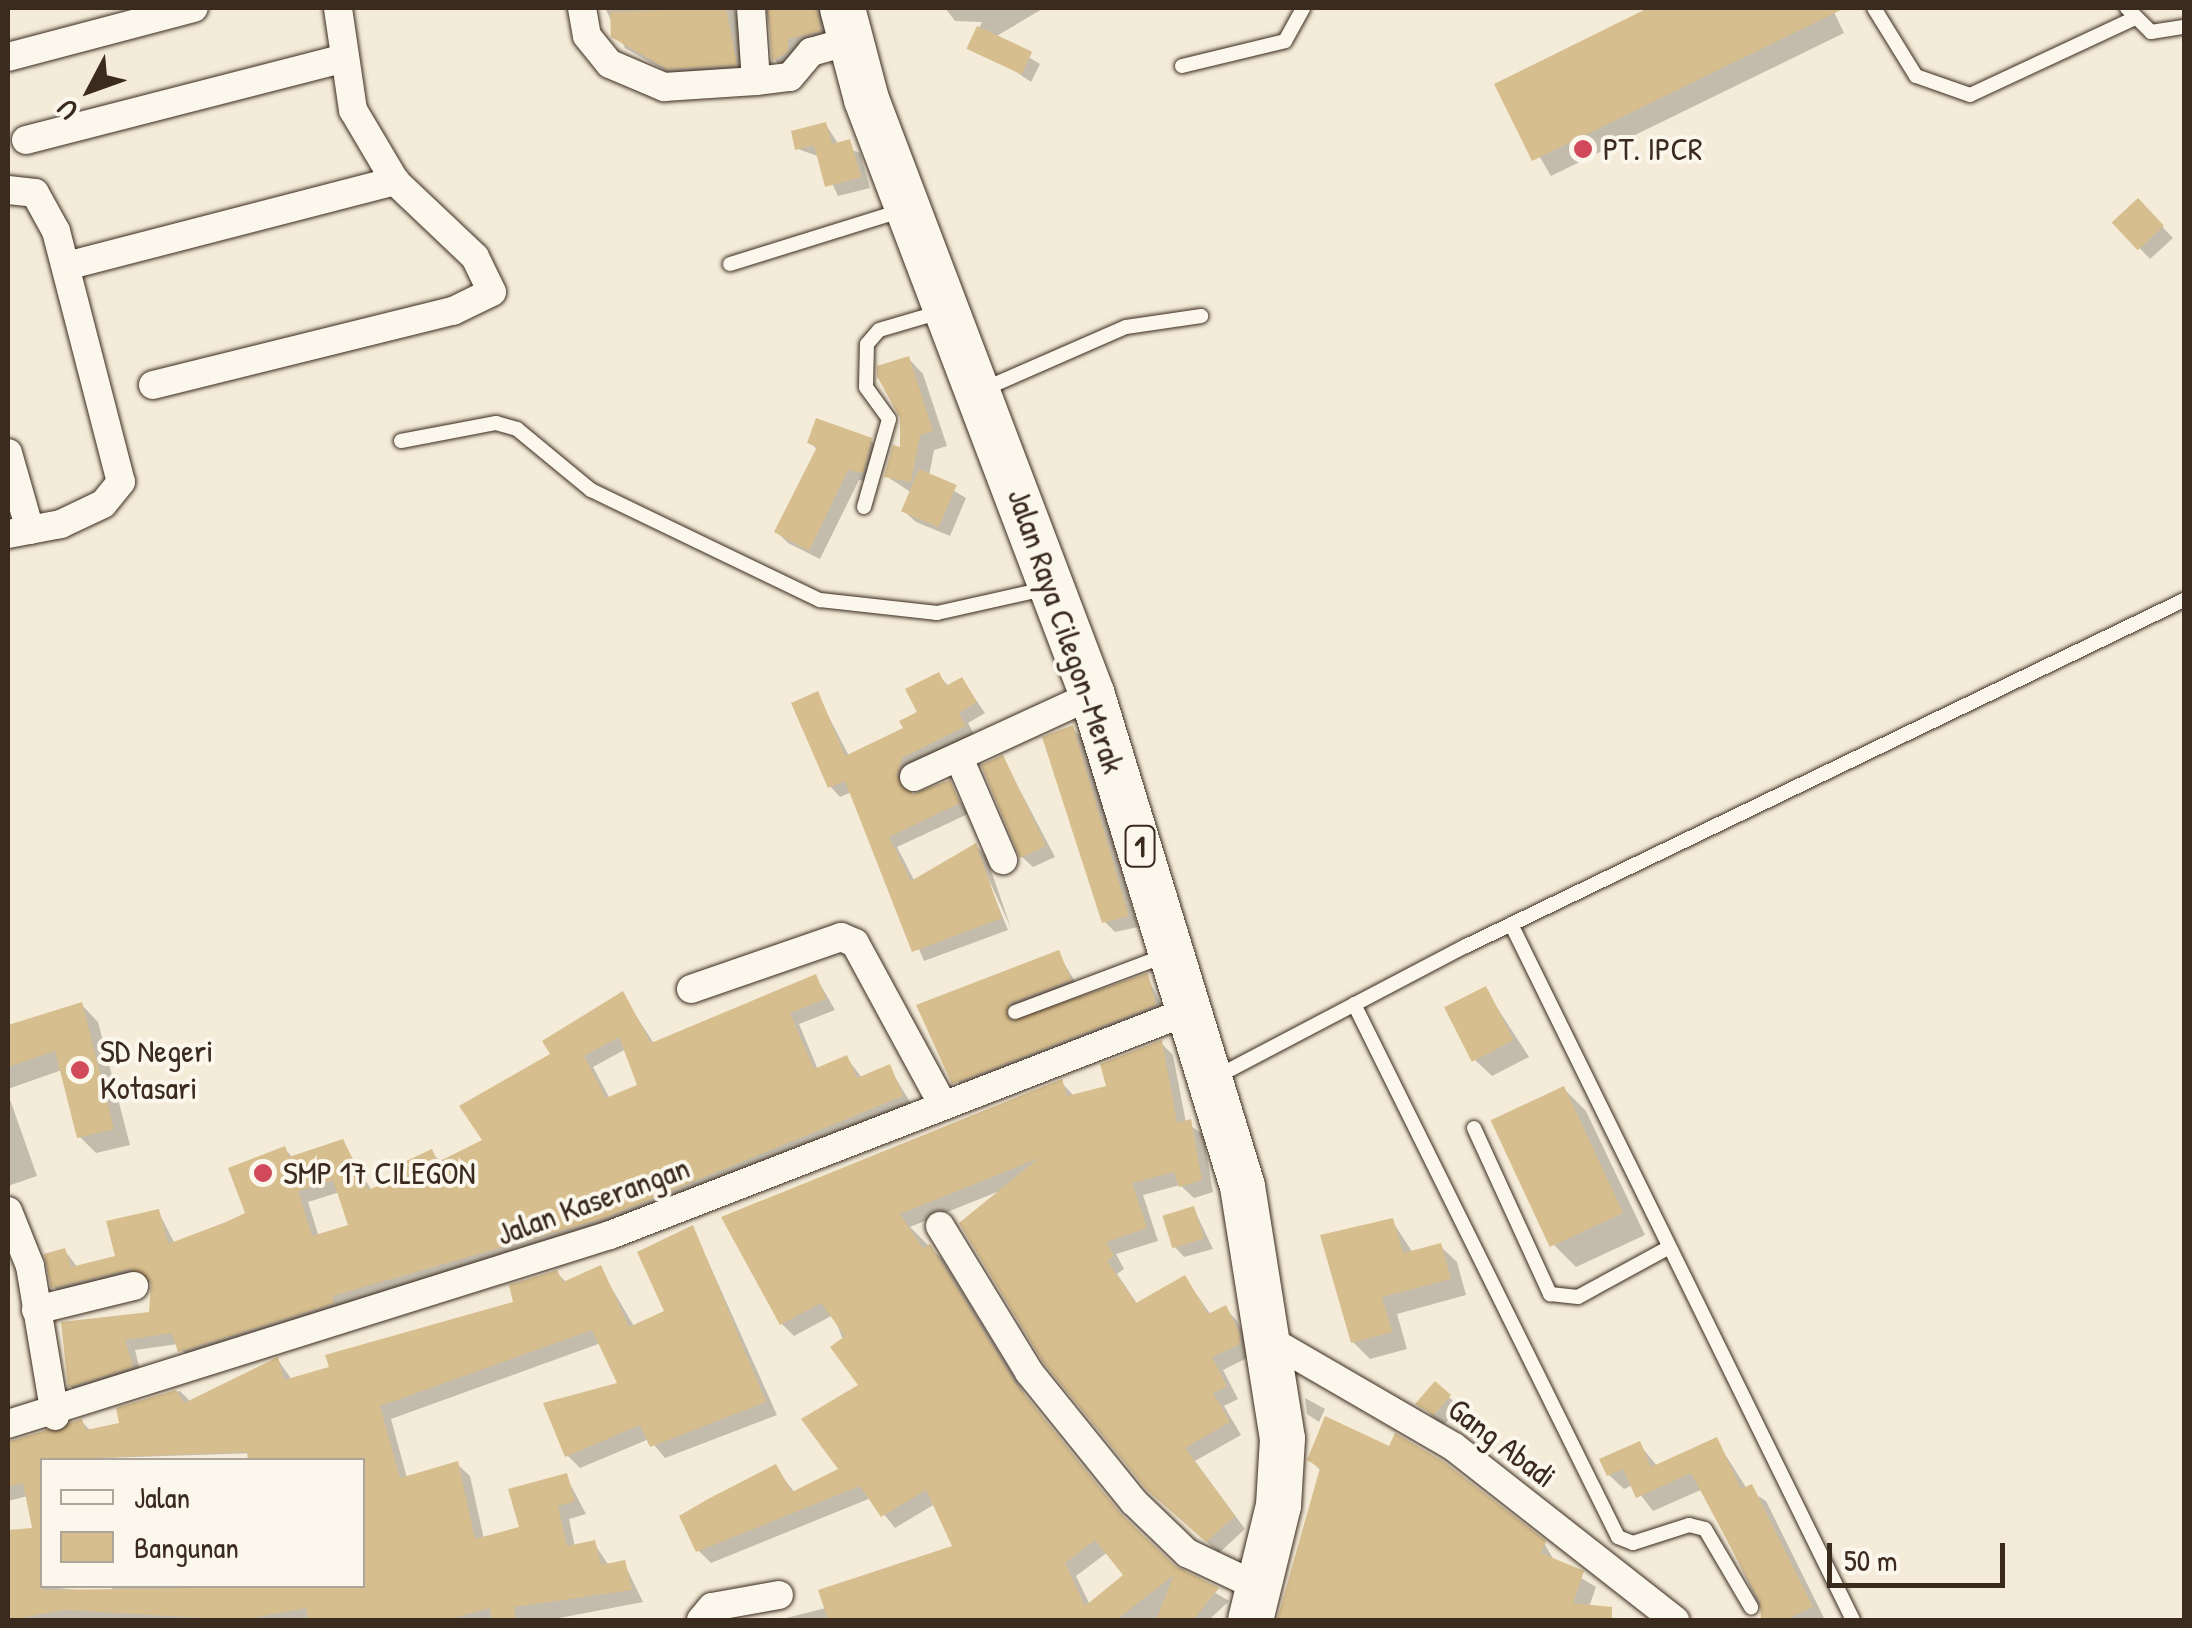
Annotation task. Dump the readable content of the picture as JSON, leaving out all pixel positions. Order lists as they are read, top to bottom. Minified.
{"streets":{"highway":["Jalan Raya Cilegon-Merak","1"],"street":["Jalan Kaserangan","Gang Abadi"]},"crossings":[["Jalan Raya Cilegon-Merak","Jalan Kaserangan"],["Jalan Raya Cilegon-Merak","Gang Abadi"]],"places":["PT. IPCR","SD Negeri Kotasari","SMP 17 CILEGON"],"legend":["Jalan","Bangunan"],"scale_bar":"50 m","north":"bottom left"}
